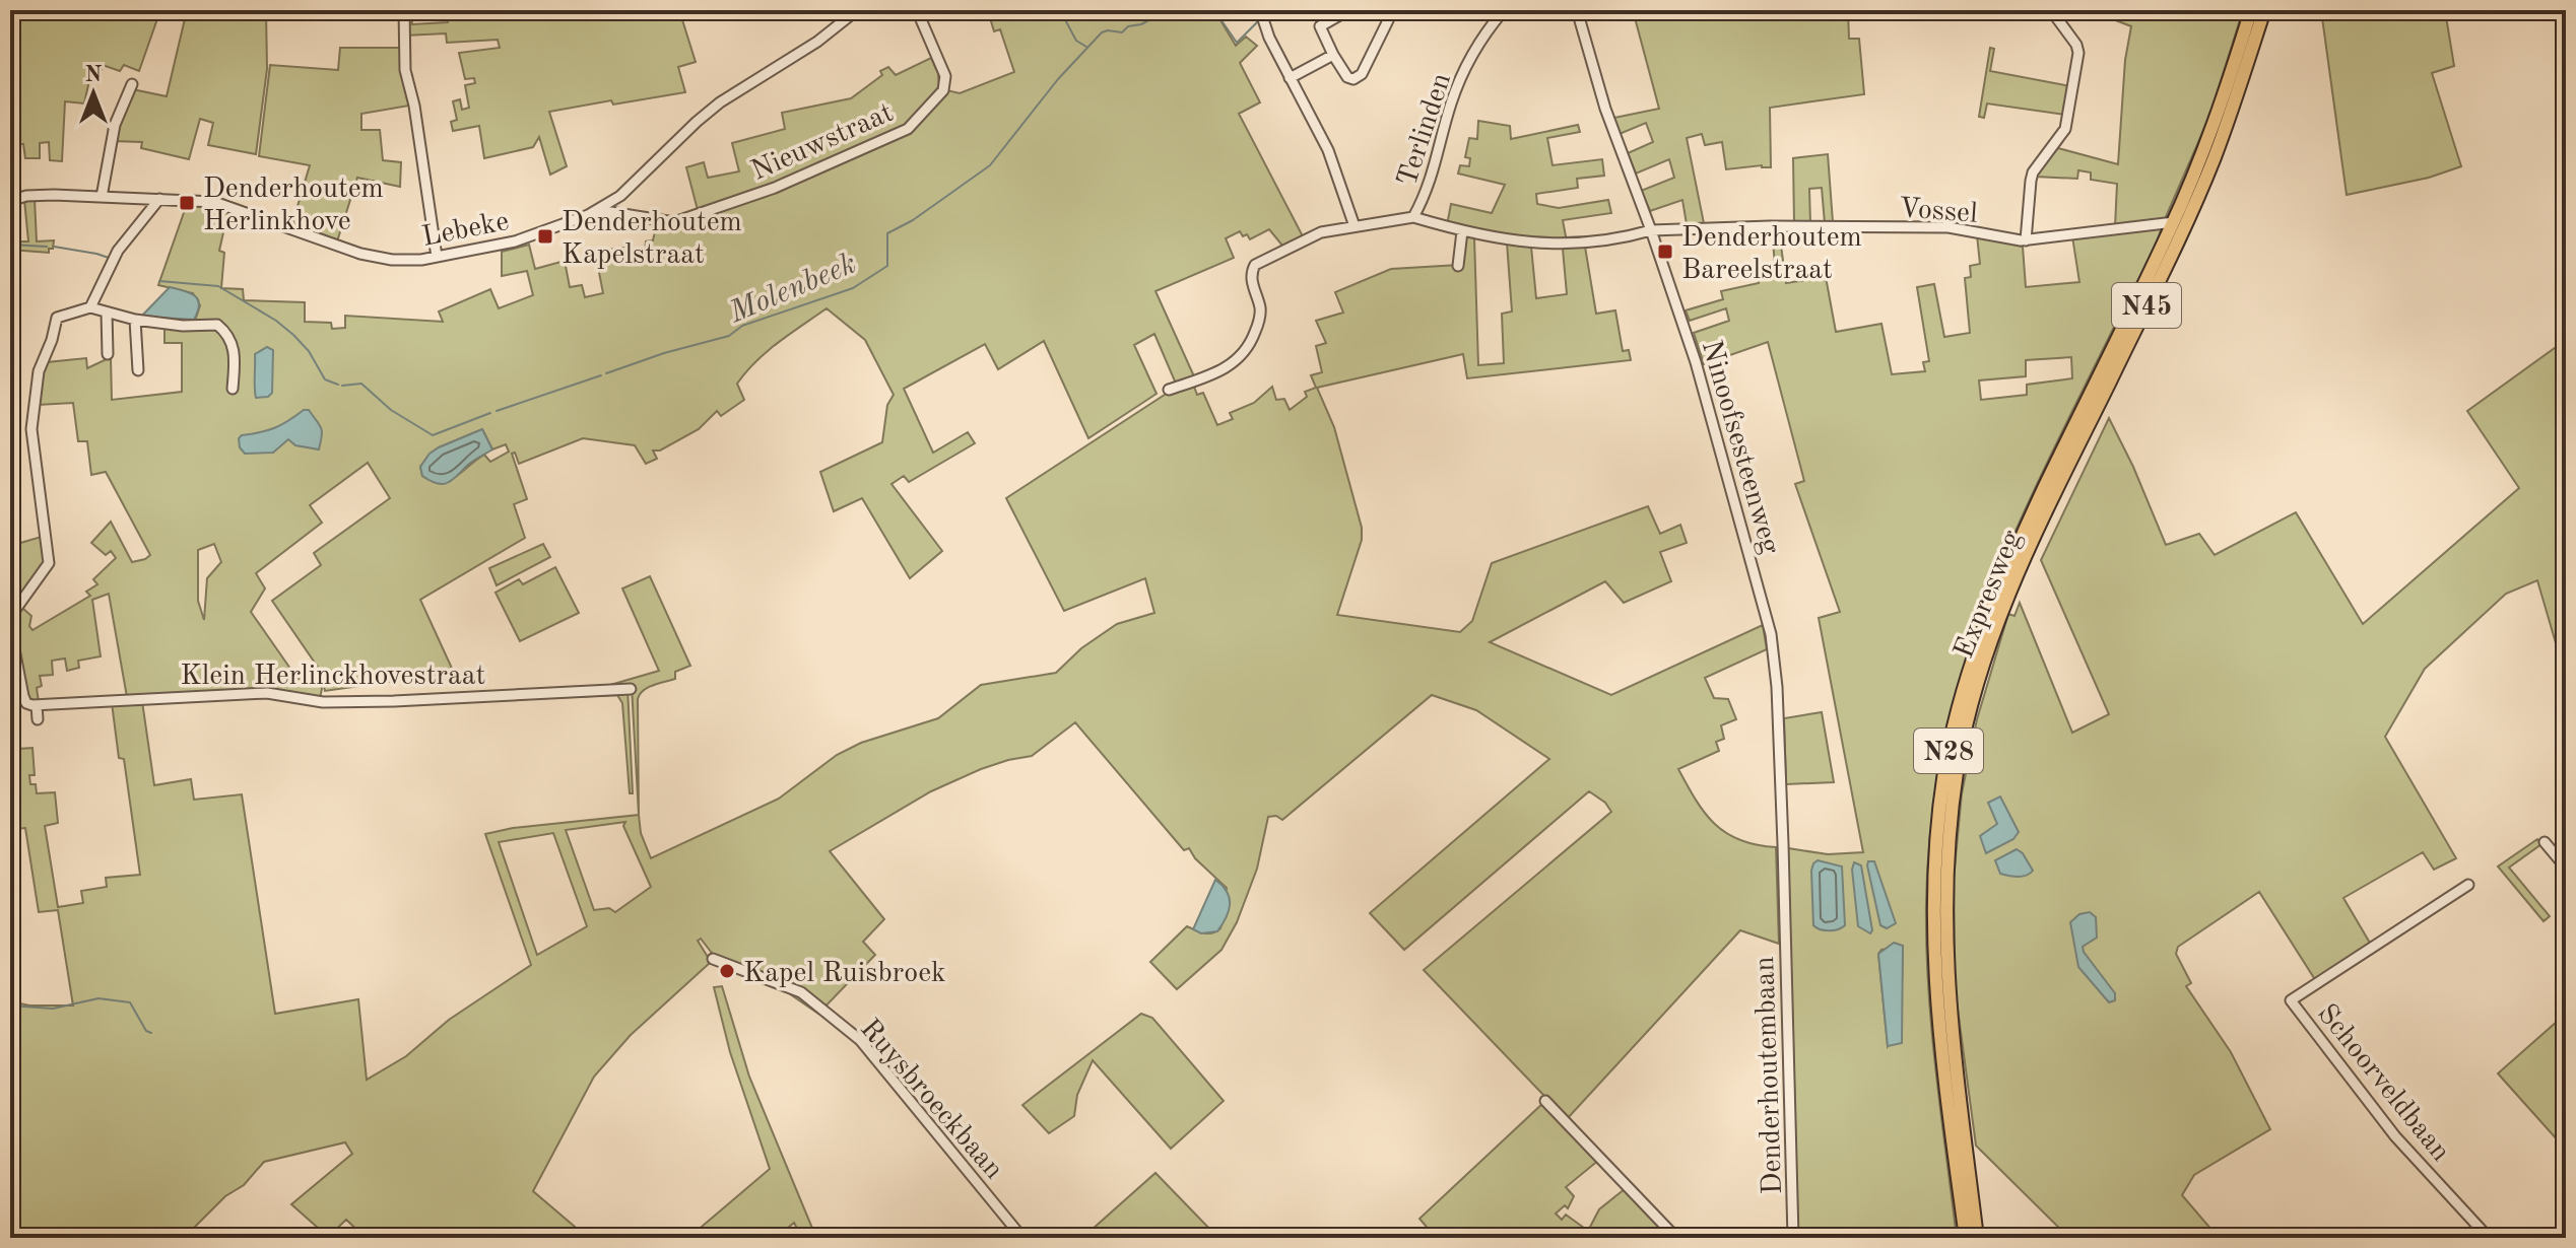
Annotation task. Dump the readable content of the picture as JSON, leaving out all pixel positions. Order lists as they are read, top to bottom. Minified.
{"streets":{"highway":["N45","Expresweg","N28"],"street":["Terlinden","Nieuwstraat","Vossel","Lebeke","Ninoofsesteenweg","Klein Herlinckhovestraat","Denderhoutembaan","Schoorveldbaan","Ruysbroeckbaan"]},"crossings":[["Terlinden","Vossel"],["Nieuwstraat","Lebeke"],["Vossel","Ninoofsesteenweg"],["Vossel","Expresweg"],["Ninoofsesteenweg","Denderhoutembaan"]],"water":["Molenbeek"],"places":{"transit":["Denderhoutem Herlinkhove","Denderhoutem Kapelstraat","Denderhoutem Bareelstraat"],"other":["Kapel Ruisbroek"]},"north":"top"}
